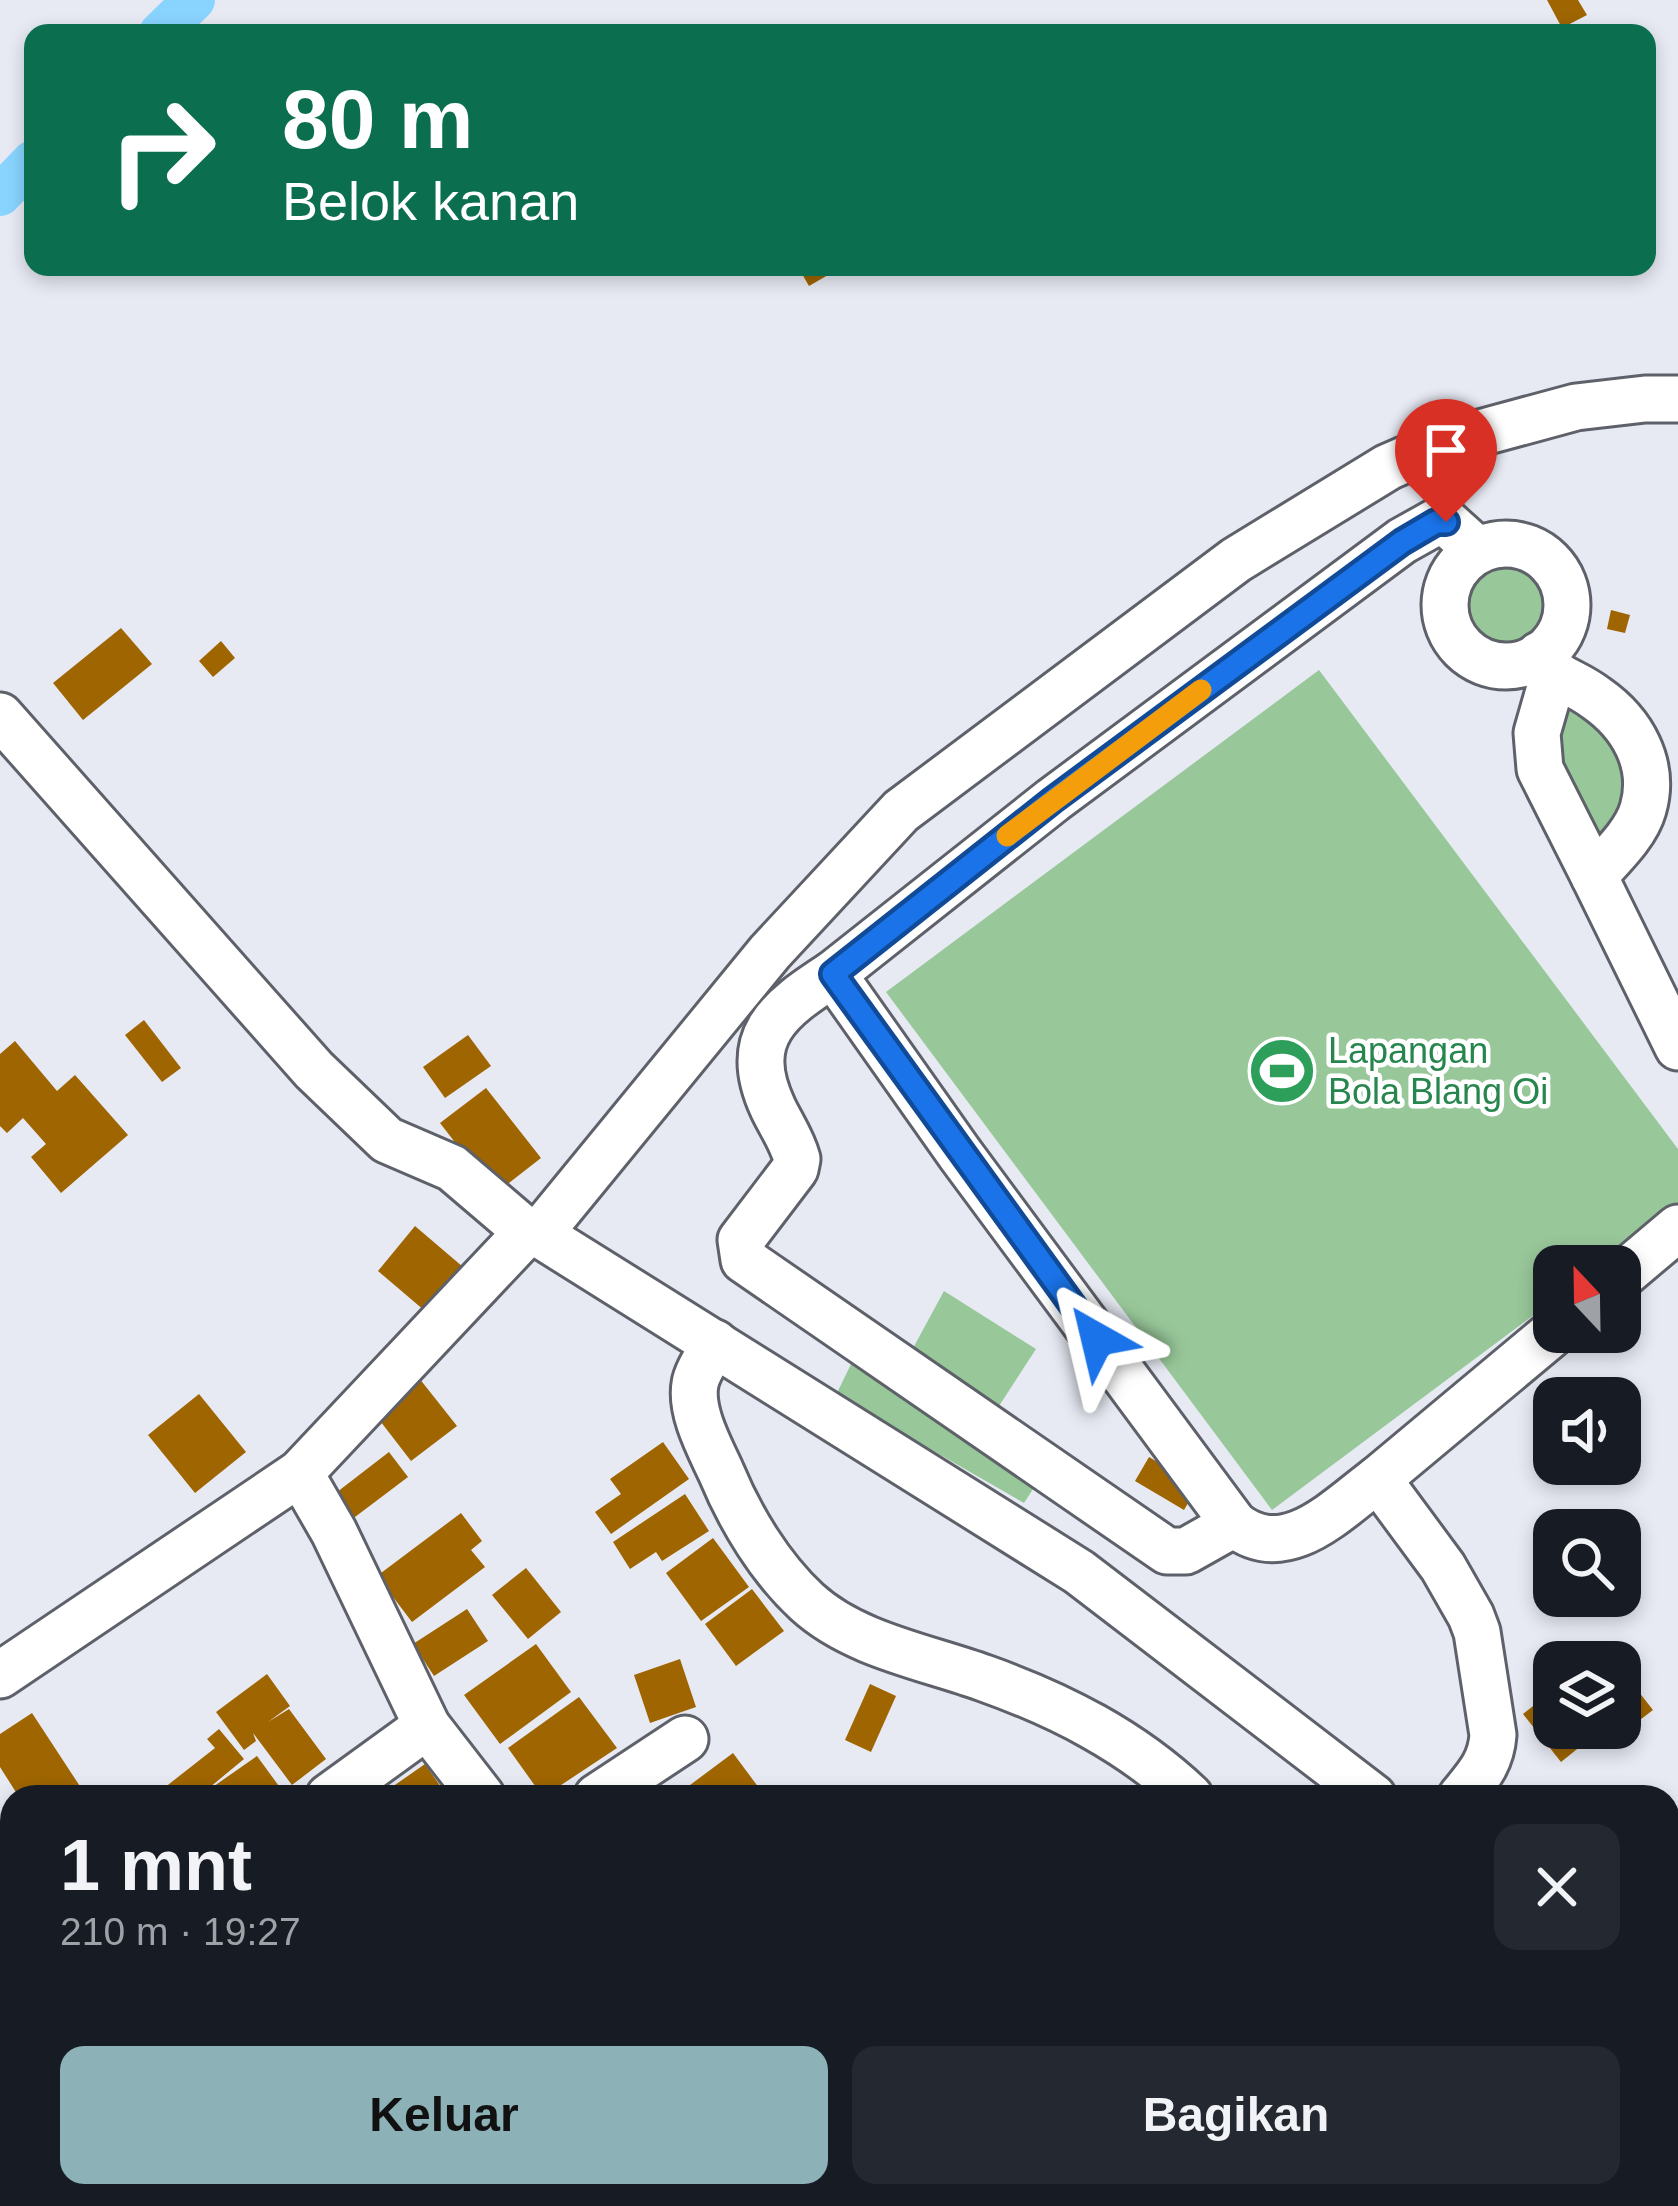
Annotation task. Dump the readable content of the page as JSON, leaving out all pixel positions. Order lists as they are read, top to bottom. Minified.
{"places":{"sports":["Lapangan Bola Blang Oi"]},"north":"top","page":{"turn":["80 m","Belok kanan"],"heading":["1 mnt","210 m · 19:27"],"buttons":["Keluar","Bagikan"]}}
